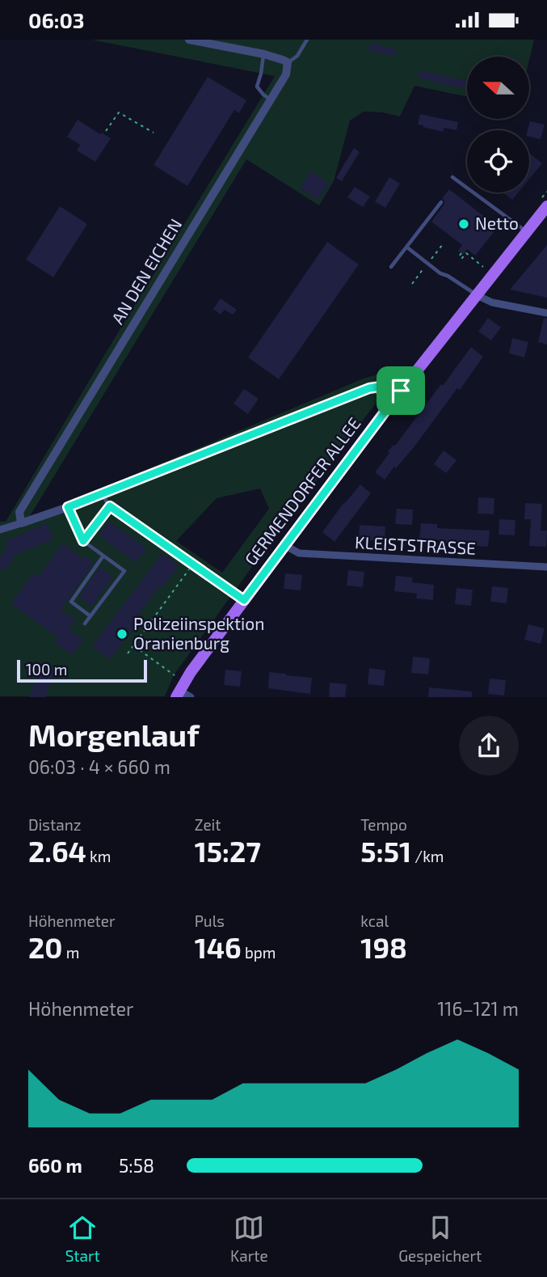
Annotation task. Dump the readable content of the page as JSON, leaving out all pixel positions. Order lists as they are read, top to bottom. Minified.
{"streets":{"main road":["GERMENDORFER ALLEE"],"street":["AN DEN EICHEN","KLEISTSTRASSE"]},"crossings":[["GERMENDORFER ALLEE","KLEISTSTRASSE"]],"places":["Netto","Polizeiinspektion Oranienburg"],"scale_bar":"100 m","north":"left","page":{"status":"06:03","scale":"100 m","heading":["Morgenlauf","06:03 · 4 × 660 m"],"stats":[["Distanz","2.64 km"],["Zeit","15:27"],["Tempo","5:51 /km"],["Höhenmeter","20 m"],["Puls","146 bpm"],["kcal","198"]],"chart":["Höhenmeter","116–121 m"],"list":[{"name":"660 m","note":"5:58"}],"tabs":["Start","Karte","Gespeichert"]}}
